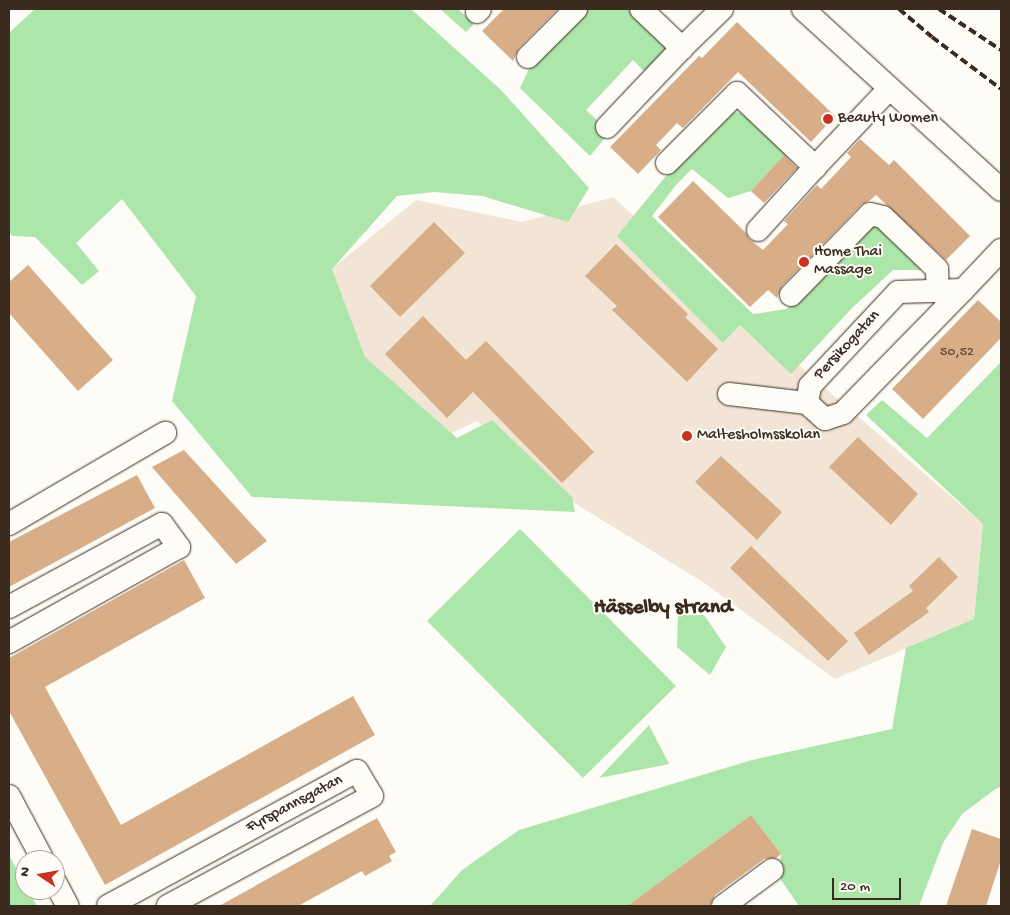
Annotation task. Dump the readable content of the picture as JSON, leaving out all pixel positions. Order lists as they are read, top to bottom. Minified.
{"streets":{"street":["Persikogatan","Fyrspannsgatan"]},"districts":["Hässelby strand"],"places":["Beauty Women","Home Thai Massage","Maltesholmsskolan"],"house_numbers":["50,52"],"scale_bar":"20 m","north":"left"}
